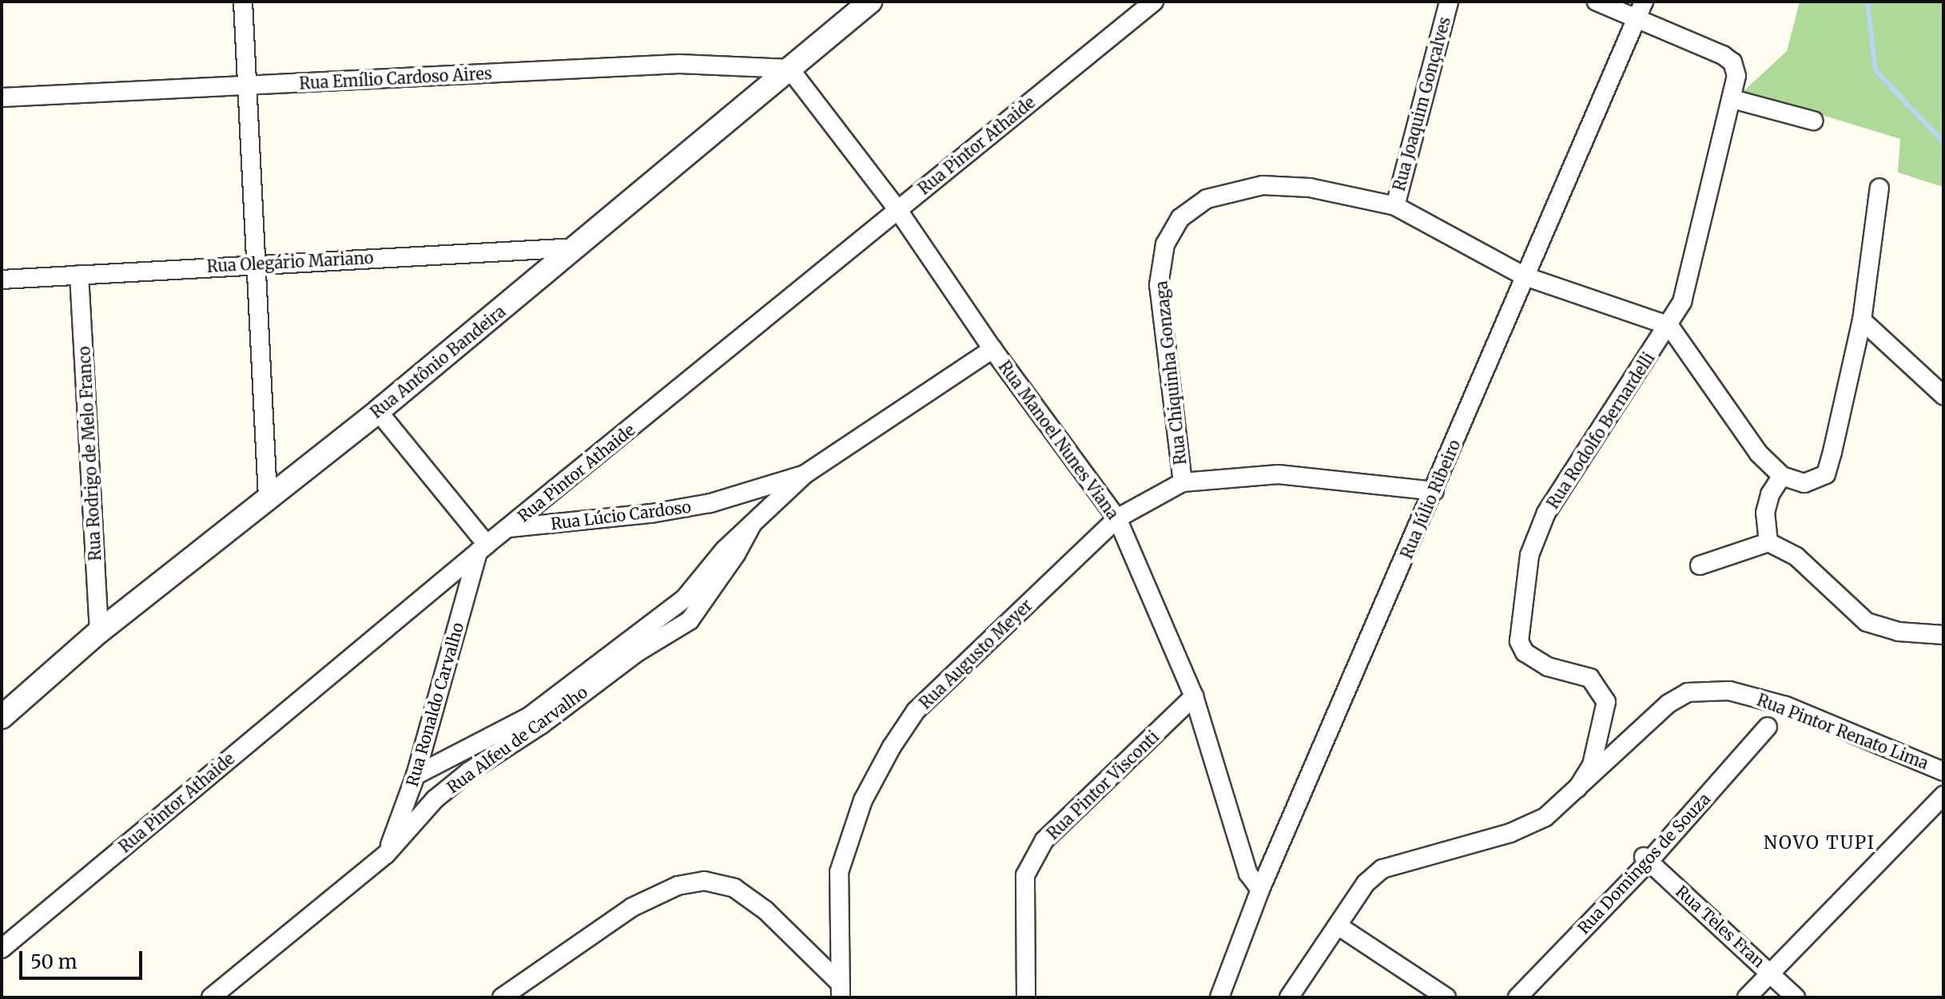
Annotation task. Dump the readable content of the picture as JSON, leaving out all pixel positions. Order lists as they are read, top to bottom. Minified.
{"streets":{"street":["Rua Emílio Cardoso Aires","Rua Joaquim Gonçalves","Rua Pintor Athaide","Rua Olegário Mariano","Rua Antônio Bandeira","Rua Chiquinha Gonzaga","Rua Rodolfo Bernardelli","Rua Manoel Nunes Viana","Rua Rodrigo de Melo Franco","Rua Júlio Ribeiro","Rua Lúcio Cardoso","Rua Augusto Meyer","Rua Ronaldo Carvalho","Rua Pintor Renato Lima","Rua Alfeu de Carvalho","Rua Pintor Visconti","Rua Domingos de Souza","Rua Teles Fran"]},"crossings":[["Rua Emílio Cardoso Aires","Rua Antônio Bandeira"],["Rua Emílio Cardoso Aires","Rua Manoel Nunes Viana"],["Rua Joaquim Gonçalves","Rua Chiquinha Gonzaga"],["Rua Pintor Athaide","Rua Manoel Nunes Viana"],["Rua Pintor Athaide","Rua Lúcio Cardoso"],["Rua Pintor Athaide","Rua Ronaldo Carvalho"],["Rua Olegário Mariano","Rua Antônio Bandeira"],["Rua Olegário Mariano","Rua Rodrigo de Melo Franco"],["Rua Antônio Bandeira","Rua Manoel Nunes Viana"],["Rua Antônio Bandeira","Rua Rodrigo de Melo Franco"],["Rua Chiquinha Gonzaga","Rua Rodolfo Bernardelli"],["Rua Chiquinha Gonzaga","Rua Júlio Ribeiro"],["Rua Chiquinha Gonzaga","Rua Augusto Meyer"],["Rua Rodolfo Bernardelli","Rua Júlio Ribeiro"],["Rua Rodolfo Bernardelli","Rua Pintor Renato Lima"],["Rua Manoel Nunes Viana","Rua Júlio Ribeiro"],["Rua Manoel Nunes Viana","Rua Augusto Meyer"],["Rua Manoel Nunes Viana","Rua Alfeu de Carvalho"],["Rua Manoel Nunes Viana","Rua Pintor Visconti"],["Rua Lúcio Cardoso","Rua Alfeu de Carvalho"],["Rua Ronaldo Carvalho","Rua Alfeu de Carvalho"],["Rua Pintor Renato Lima","Rua Domingos de Souza"],["Rua Domingos de Souza","Rua Teles Fran"]],"districts":["NOVO TUPI"],"scale_bar":"50 m"}
